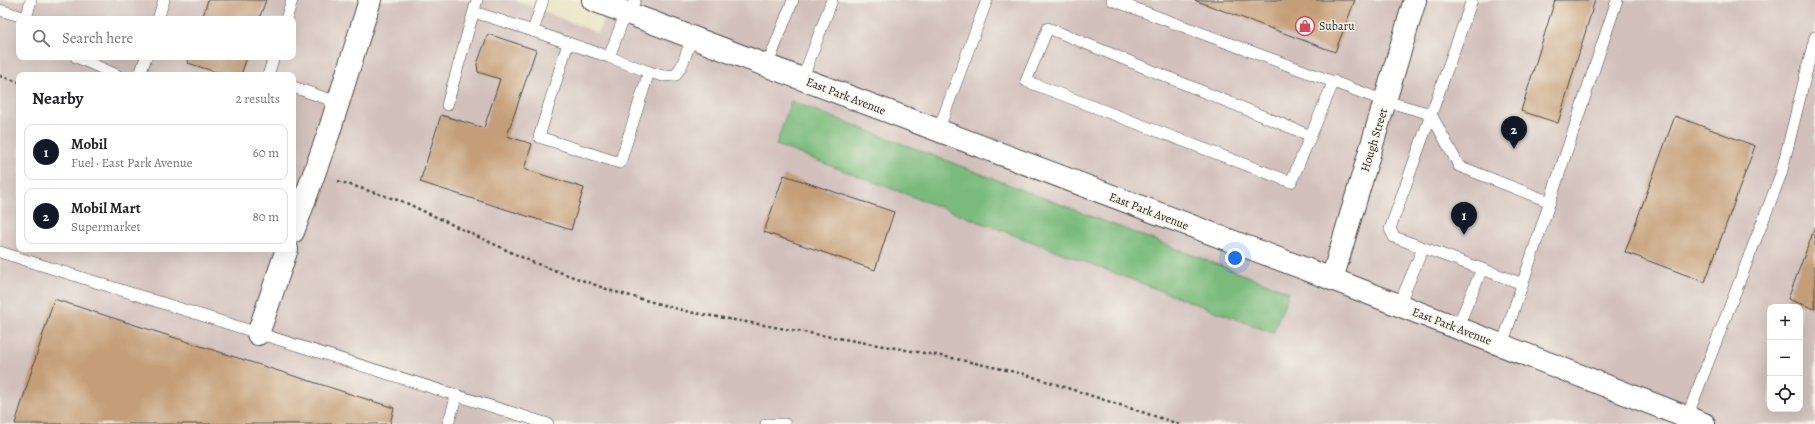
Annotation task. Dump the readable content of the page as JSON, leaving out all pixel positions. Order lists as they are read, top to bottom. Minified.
{"streets":{"main road":["East Park Avenue","Hough Street"]},"crossings":[["East Park Avenue","Hough Street"]],"places":{"shop":["Subaru"]},"page":{"search":"Search here","heading":["Nearby","2 results"],"pins":["2","1"],"list":[{"mark":"1","name":"Mobil","note":"Fuel · East Park Avenue","value":"60 m"},{"mark":"2","name":"Mobil Mart","note":"Supermarket","value":"80 m"}],"map_buttons":["+","−"]}}
